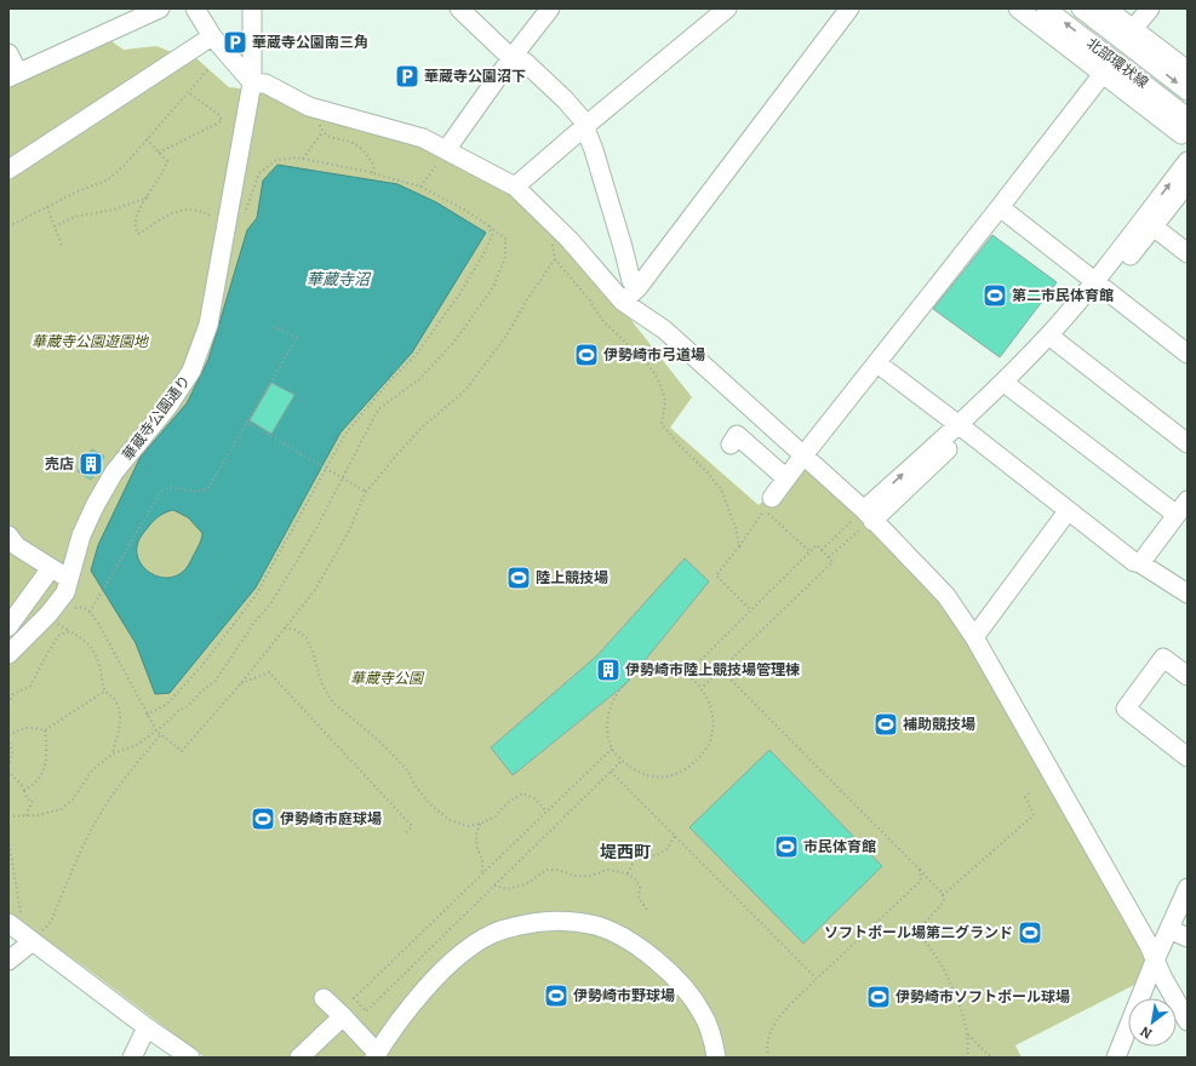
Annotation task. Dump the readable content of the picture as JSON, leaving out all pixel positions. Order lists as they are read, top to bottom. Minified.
{"streets":{"street":["北部環状線","華蔵寺公園通り"]},"districts":["堤西町"],"water":["華蔵寺沼"],"parks":["華蔵寺公園遊園地","華蔵寺公園"],"places":{"parking":["華蔵寺公園南三角","華蔵寺公園沼下"],"sports":["第二市民体育館","伊勢崎市弓道場","陸上競技場","補助競技場","伊勢崎市庭球場","市民体育館","ソフトボール場第二グランド","伊勢崎市野球場","伊勢崎市ソフトボール球場"],"building":["売店","伊勢崎市陸上競技場管理棟"]},"north":"bottom left"}
